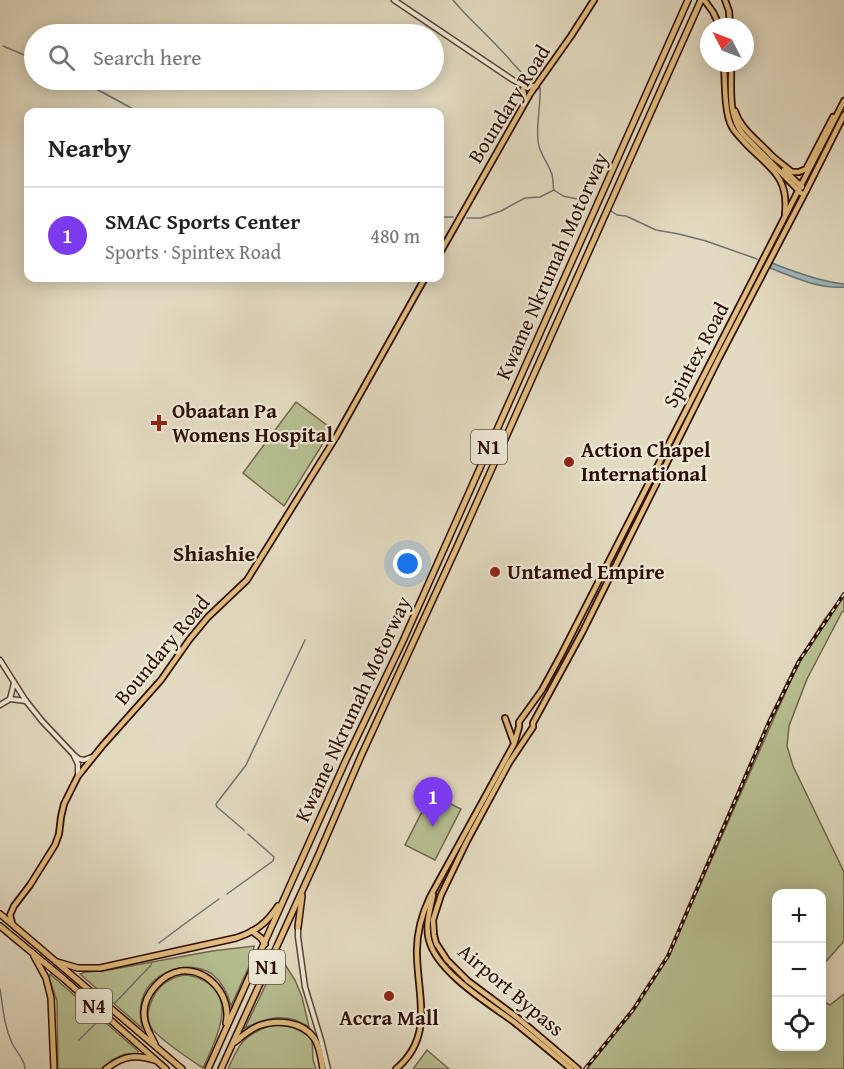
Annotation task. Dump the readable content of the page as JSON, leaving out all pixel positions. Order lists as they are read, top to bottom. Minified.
{"streets":{"highway":["Kwame Nkrumah Motorway","N1","N4"],"main road":["Boundary Road","Spintex Road","Airport Bypass"]},"crossings":[["Boundary Road","N4"],["Spintex Road","Airport Bypass"]],"districts":["Shiashie"],"places":{"health":["Obaatan Pa Womens Hospital"],"other":["Action Chapel International","Untamed Empire","Accra Mall"]},"north":"top left","page":{"search":"Search here","heading":"Nearby","list":[{"mark":"1","name":"SMAC Sports Center","note":"Sports · Spintex Road","value":"480 m"}],"pins":"1","map_buttons":["+","−"]}}
